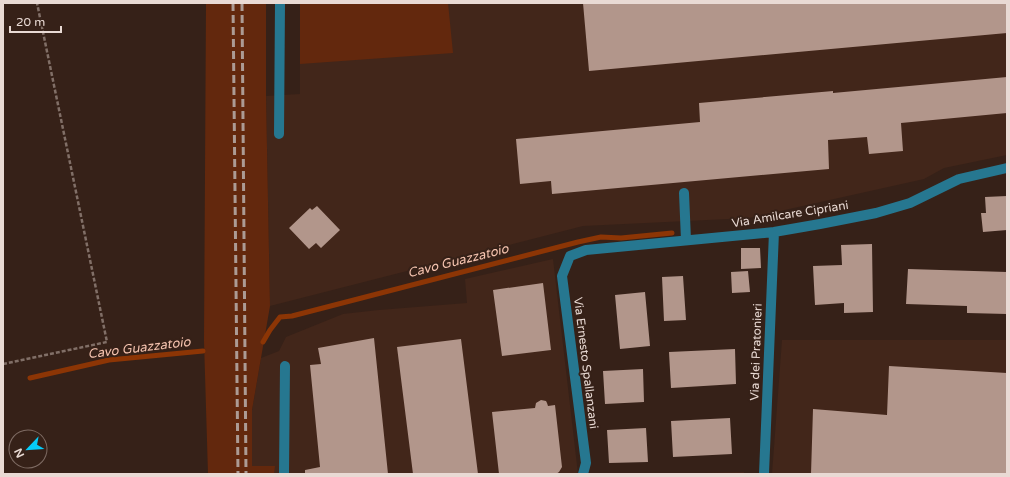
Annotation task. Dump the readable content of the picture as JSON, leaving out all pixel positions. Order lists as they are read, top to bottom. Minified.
{"streets":{"street":["Via Amilcare Cipriani","Via dei Pratonieri","Via Ernesto Spallanzani"]},"crossings":[["Via Amilcare Cipriani","Via dei Pratonieri"],["Via Amilcare Cipriani","Via Ernesto Spallanzani"]],"water":["Cavo Guazzatoio"],"scale_bar":"20 m","north":"bottom left"}
